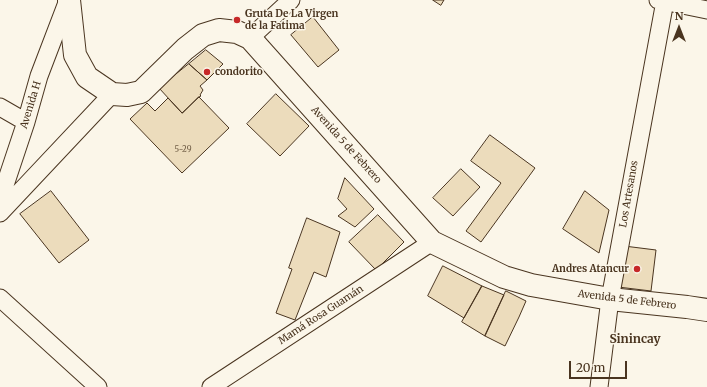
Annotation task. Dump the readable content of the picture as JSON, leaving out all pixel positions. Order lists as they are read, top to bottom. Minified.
{"streets":{"street":["Avenida H","Avenida 5 de Febrero","Los Artesanos","Mamá Rosa Guamán"]},"crossings":[["Avenida 5 de Febrero","Los Artesanos"],["Avenida 5 de Febrero","Mamá Rosa Guamán"]],"districts":["Sinincay"],"places":["Gruta De La Virgen de la Fatima","condorito","Andres Atancur"],"house_numbers":["5-29"],"scale_bar":"20 m","north":"top"}
